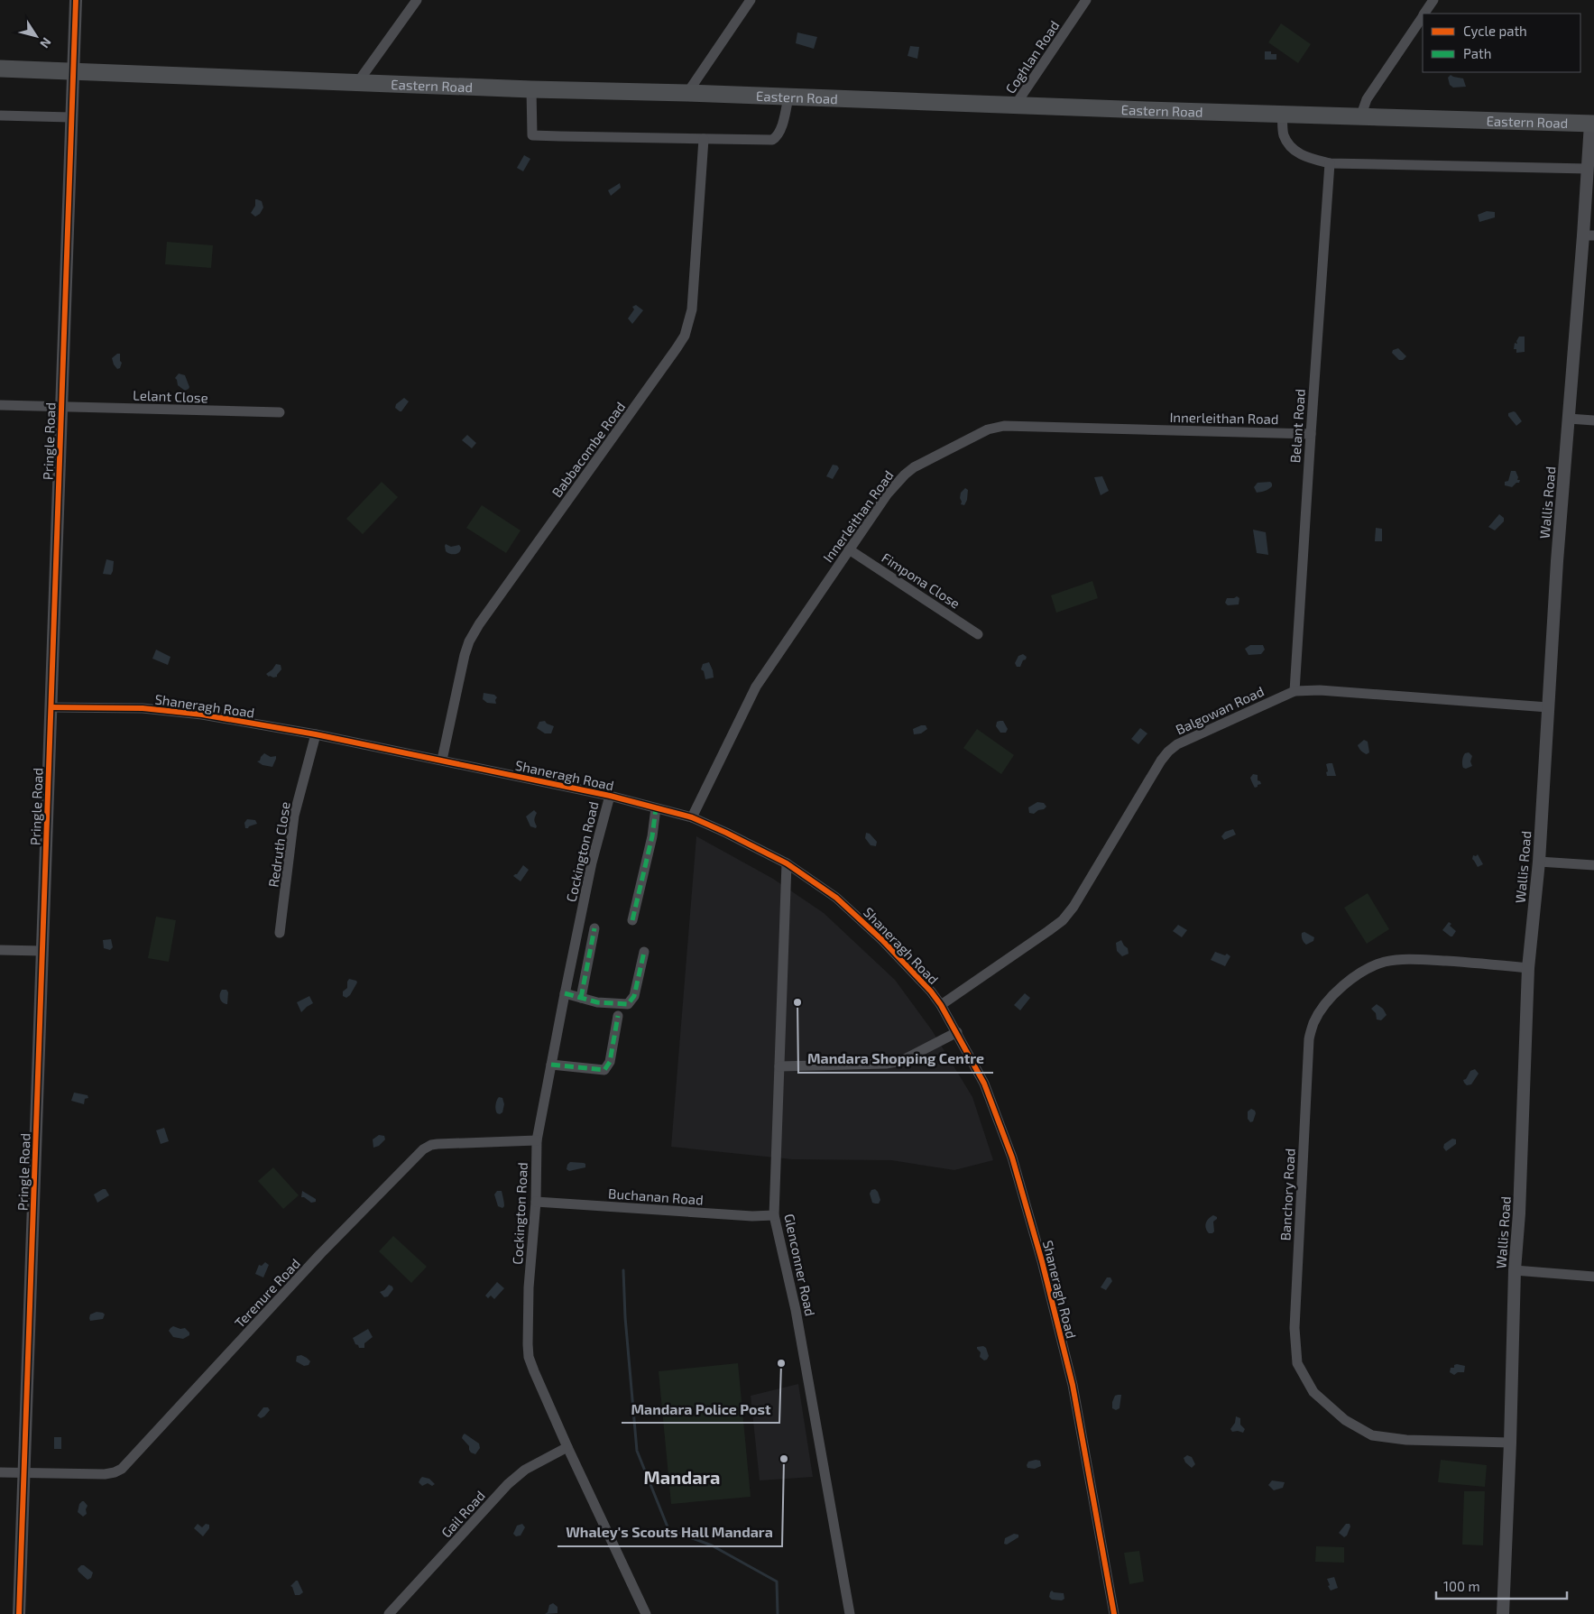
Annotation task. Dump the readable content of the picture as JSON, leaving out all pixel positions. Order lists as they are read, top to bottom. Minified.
{"streets":{"main road":["Eastern Road"],"street":["Coghlan Road","Lelant Close","Innerleithan Road","Belant Road","Pringle Road","Babbacombe Road","Wallis Road","Fimpona Close","Shaneragh Road","Balgowan Road","Redruth Close","Cockington Road","Banchory Road","Buchanan Road","Glenconner Road","Terenure Road","Gail Road"]},"crossings":[["Coghlan Road","Eastern Road"],["Eastern Road","Pringle Road"],["Eastern Road","Wallis Road"],["Lelant Close","Pringle Road"],["Innerleithan Road","Belant Road"],["Innerleithan Road","Fimpona Close"],["Innerleithan Road","Shaneragh Road"],["Belant Road","Balgowan Road"],["Pringle Road","Shaneragh Road"],["Pringle Road","Terenure Road"],["Babbacombe Road","Shaneragh Road"],["Wallis Road","Balgowan Road"],["Wallis Road","Banchory Road"],["Shaneragh Road","Balgowan Road"],["Shaneragh Road","Redruth Close"],["Shaneragh Road","Cockington Road"],["Shaneragh Road","Glenconner Road"],["Cockington Road","Buchanan Road"],["Cockington Road","Terenure Road"],["Cockington Road","Gail Road"],["Buchanan Road","Glenconner Road"]],"districts":["Mandara"],"places":["Mandara Shopping Centre","Mandara Police Post","Whaley's Scouts Hall Mandara"],"legend":["Cycle path","Path"],"scale_bar":"100 m","north":"bottom right"}
